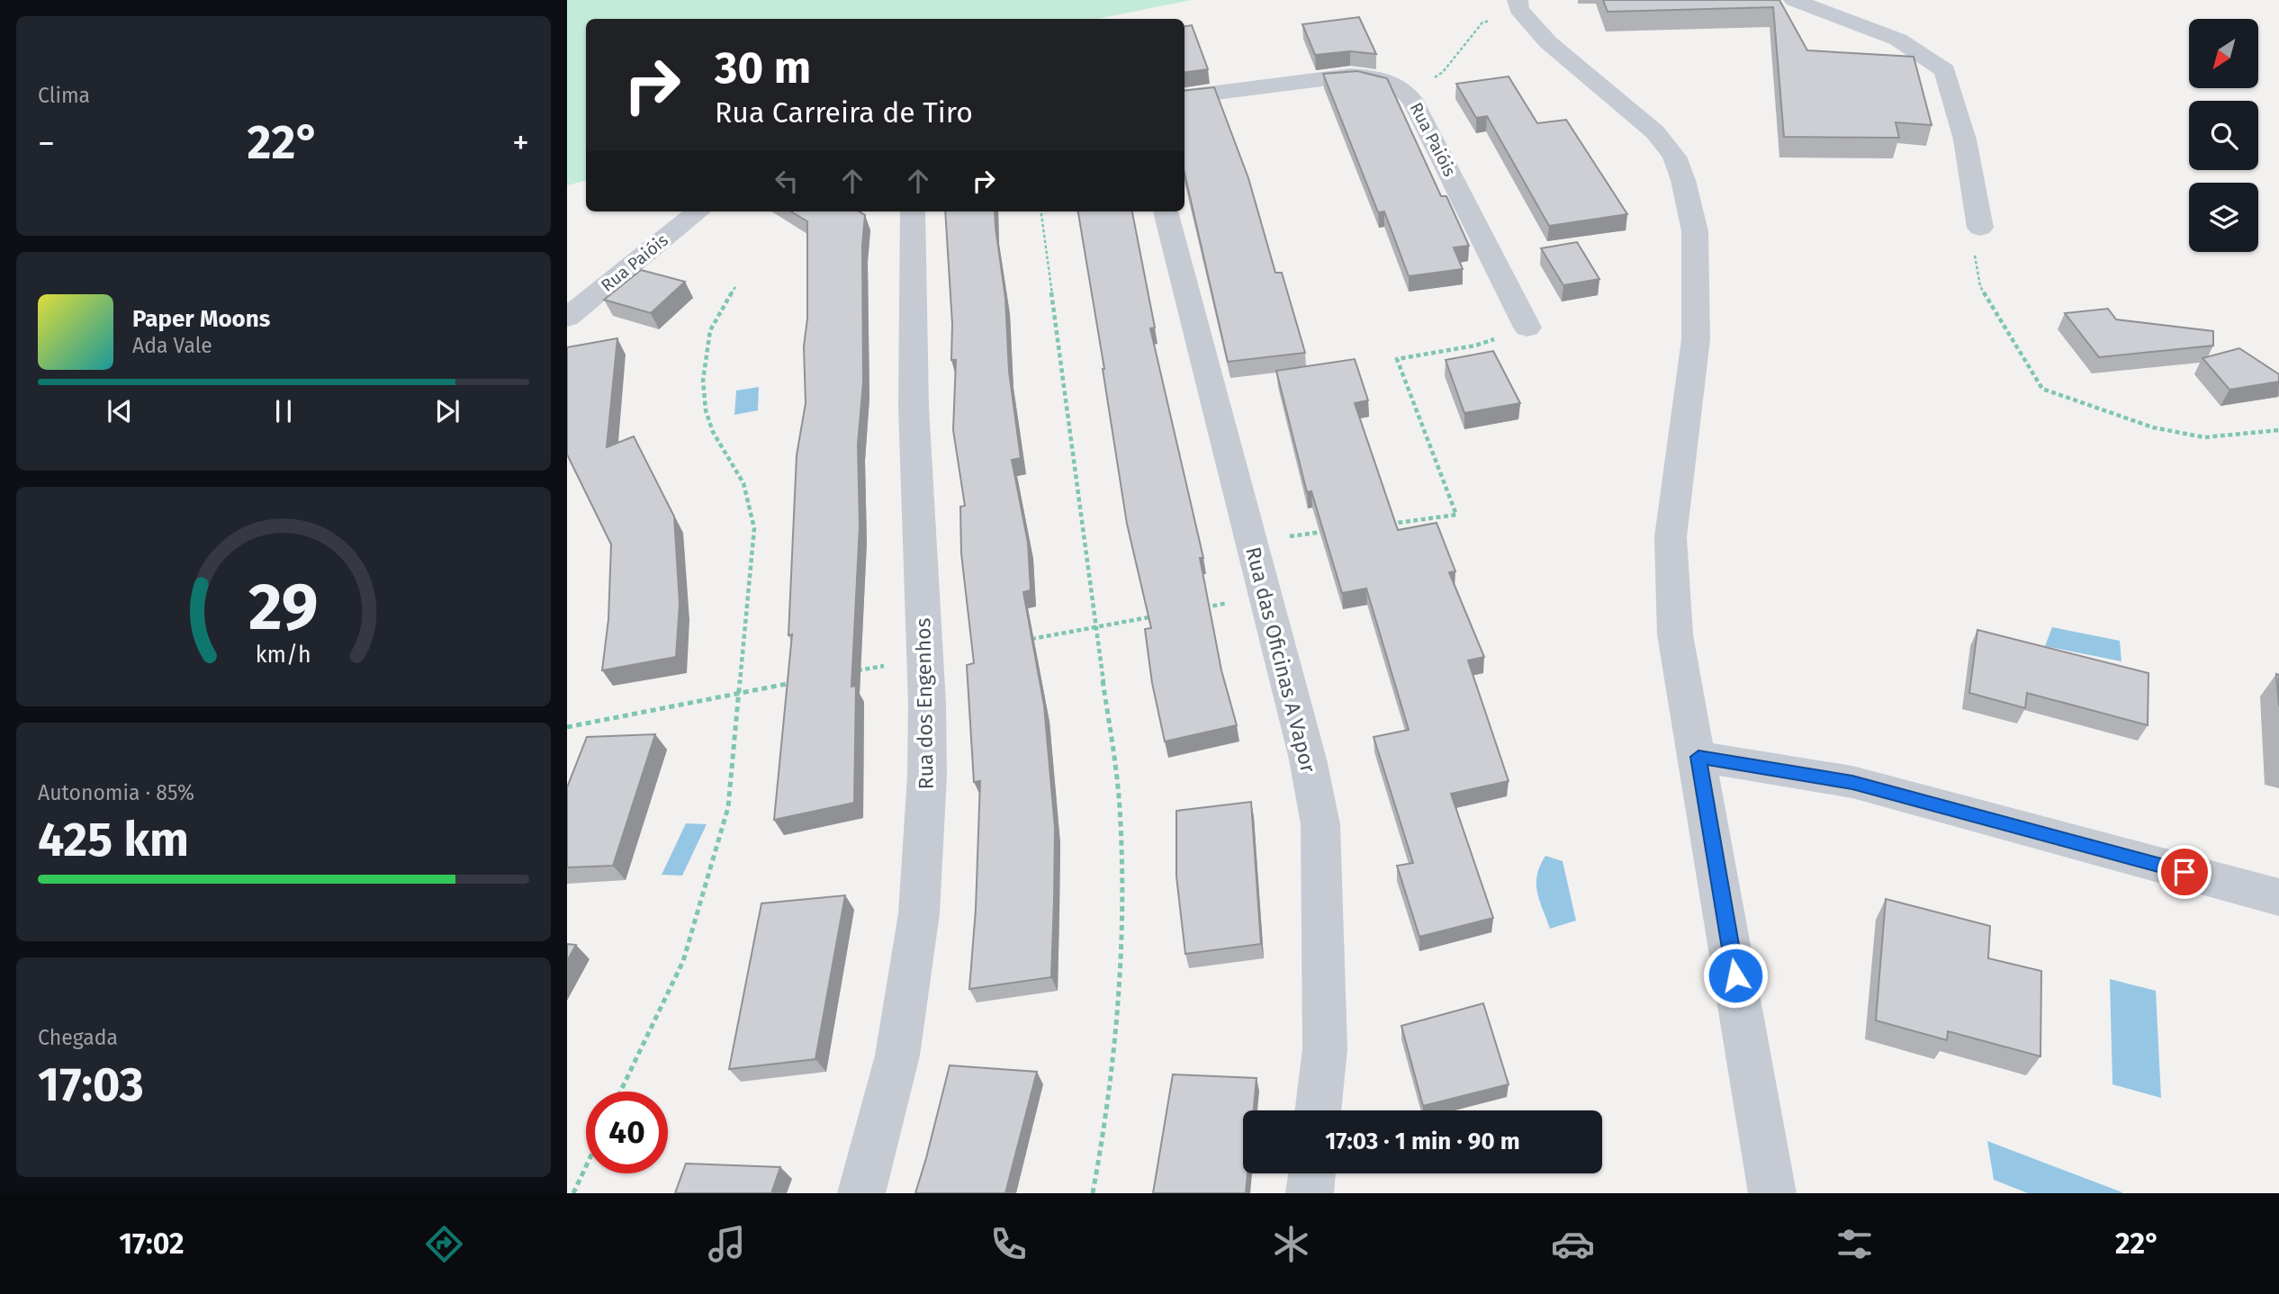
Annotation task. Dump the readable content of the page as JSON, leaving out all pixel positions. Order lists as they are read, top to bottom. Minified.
{"streets":{"street":["Rua Paióis","Rua das Oficinas A Vapor","Rua dos Engenhos"]},"north":"bottom left","page":{"tile":["Clima",["Autonomia · 85%","425 km"],["Chegada","17:03"]],"turn":["30 m","Rua Carreira de Tiro"],"heat":["−","22°","+"],"song":["Paper Moons","Ada Vale"],"limit":"40","trip":"17:03 · 1 min · 90 m","tabs":["17:02","22°"],"gauge":["29","km/h"]}}
